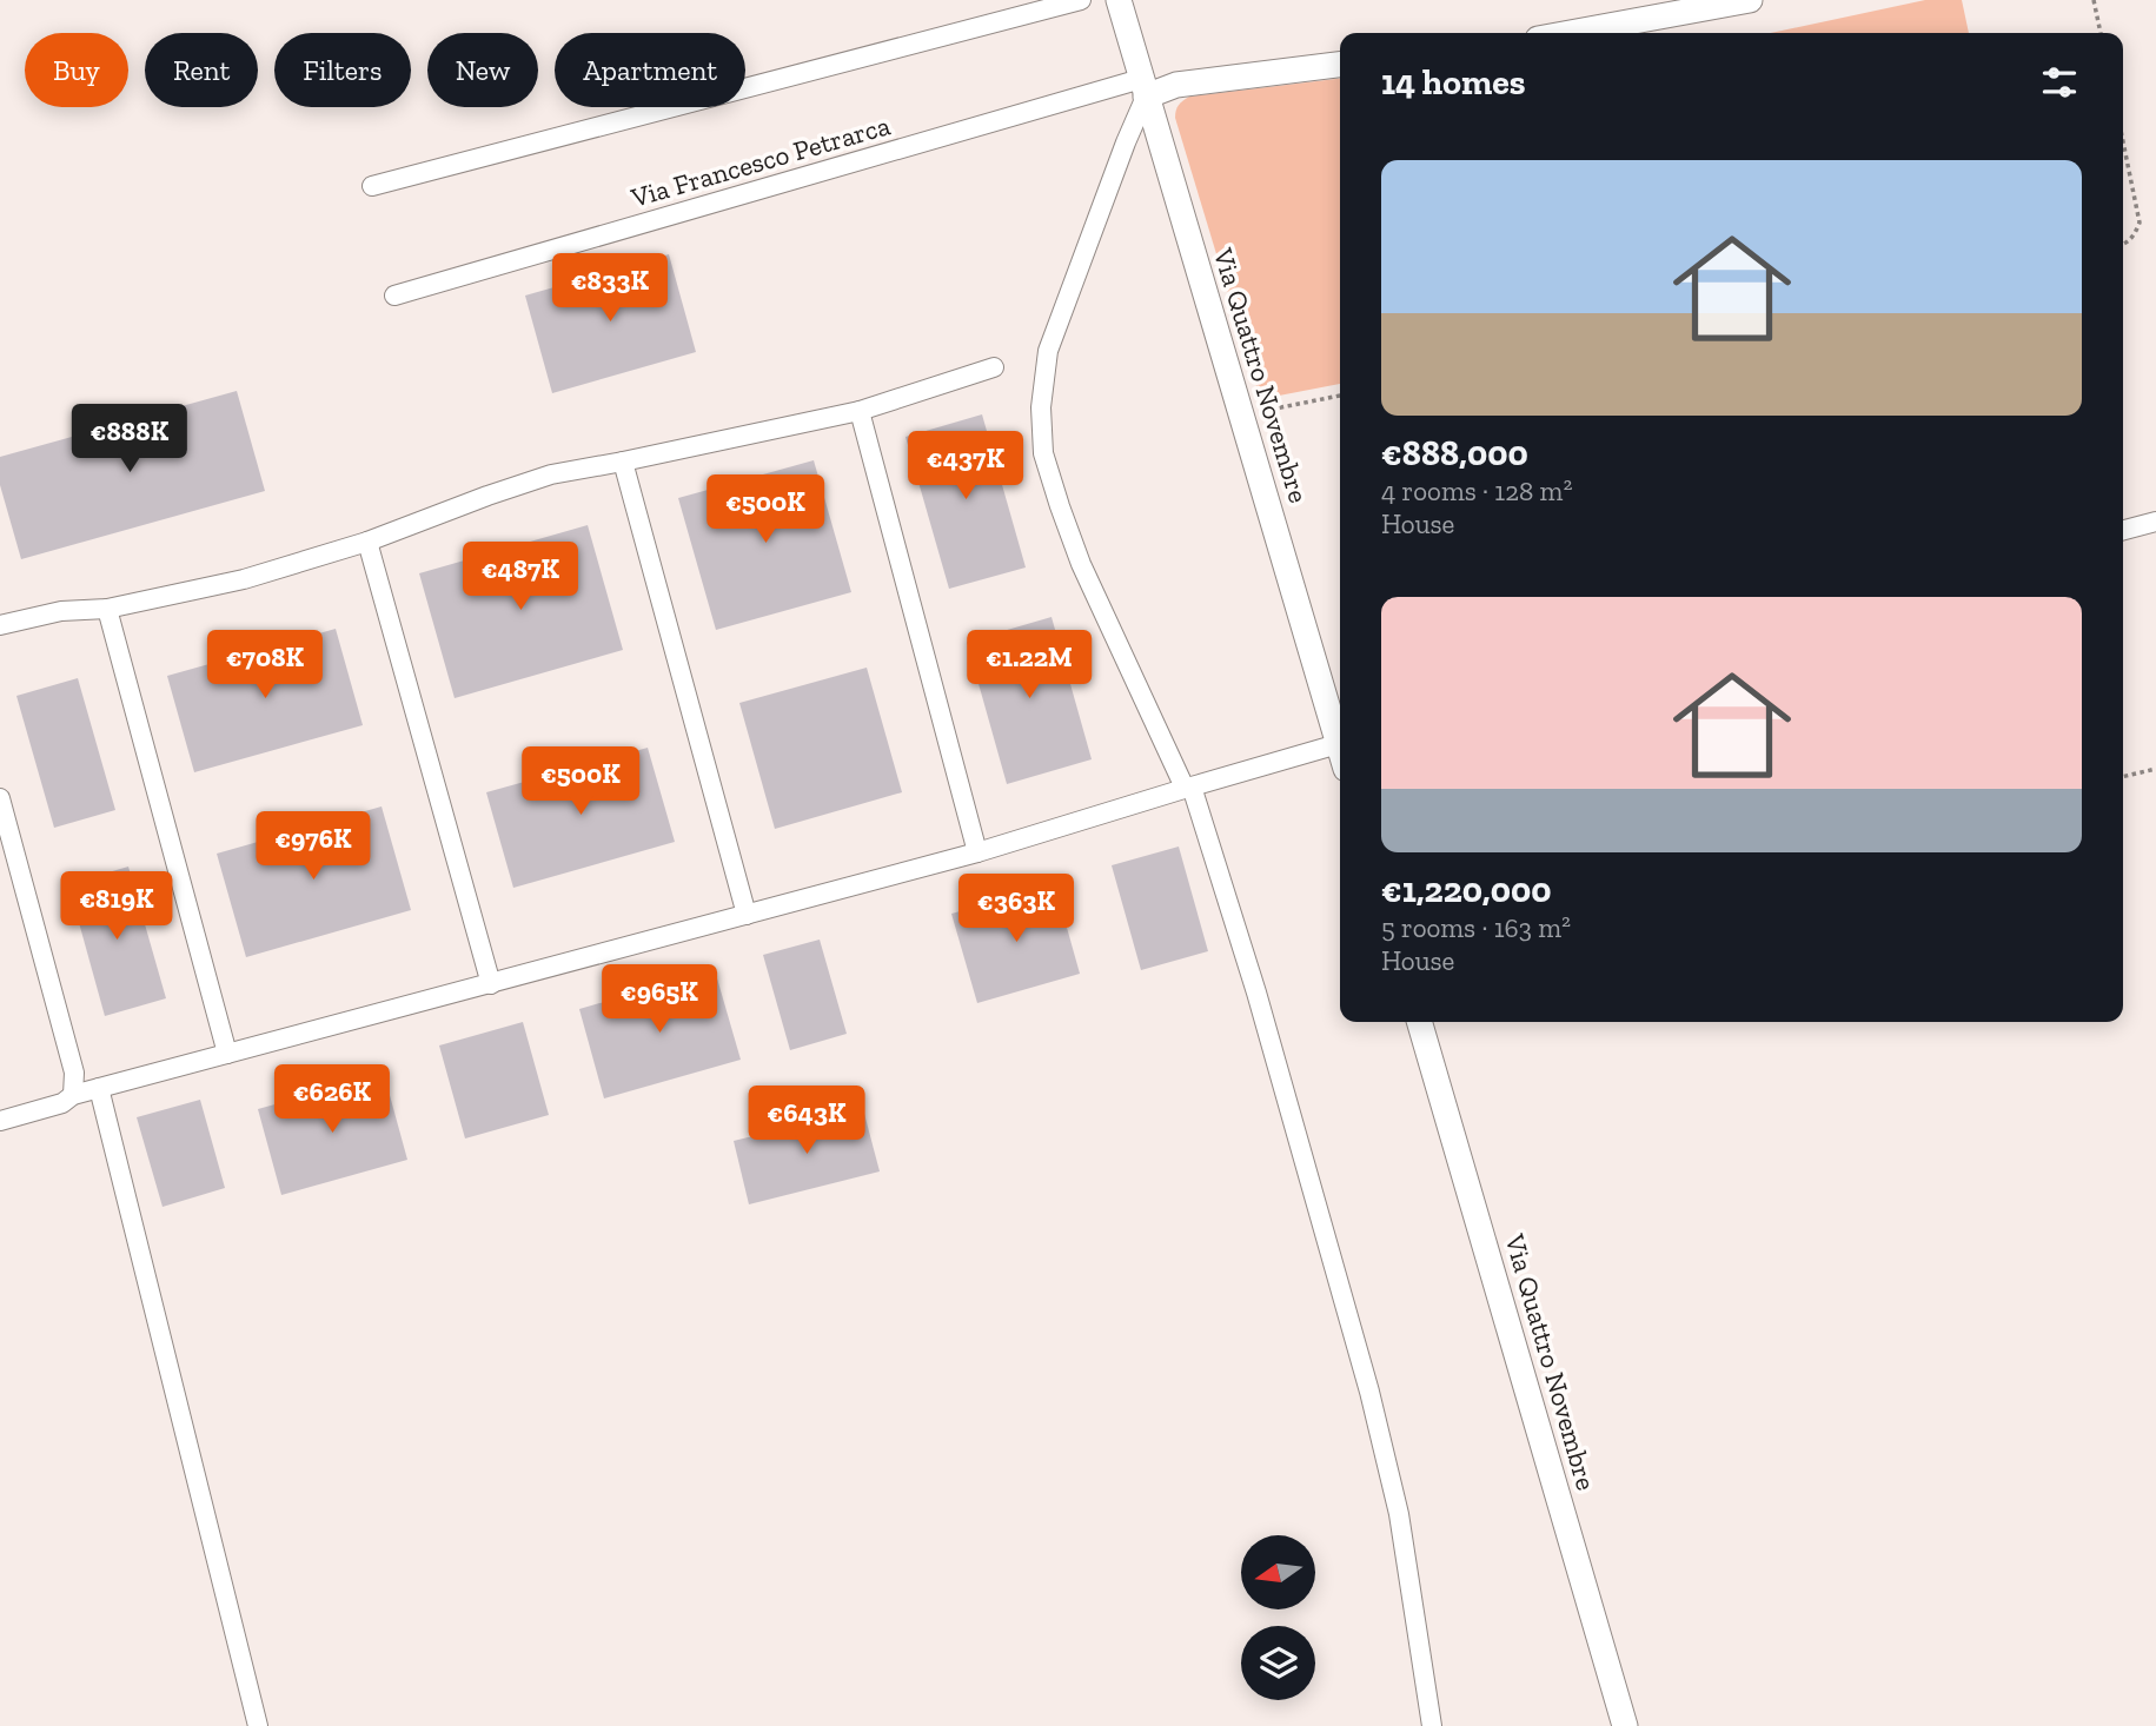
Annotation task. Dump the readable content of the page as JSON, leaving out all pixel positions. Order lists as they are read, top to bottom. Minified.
{"streets":{"street":["Via Francesco Petrarca","Via Quattro Novembre"]},"crossings":[["Via Francesco Petrarca","Via Quattro Novembre"]],"north":"left","page":{"chip":["Buy","Rent","Filters","New","Apartment"],"heading":"14 homes","list":[{"name":"€888,000","note":"4 rooms · 128 m² · House"},{"name":"€1,220,000","note":"5 rooms · 163 m² · House"}],"price":["€833K","€888K","€437K","€500K","€487K","€708K","€1.22M","€500K","€976K","€819K","€363K","€965K","€626K","€643K"]}}
